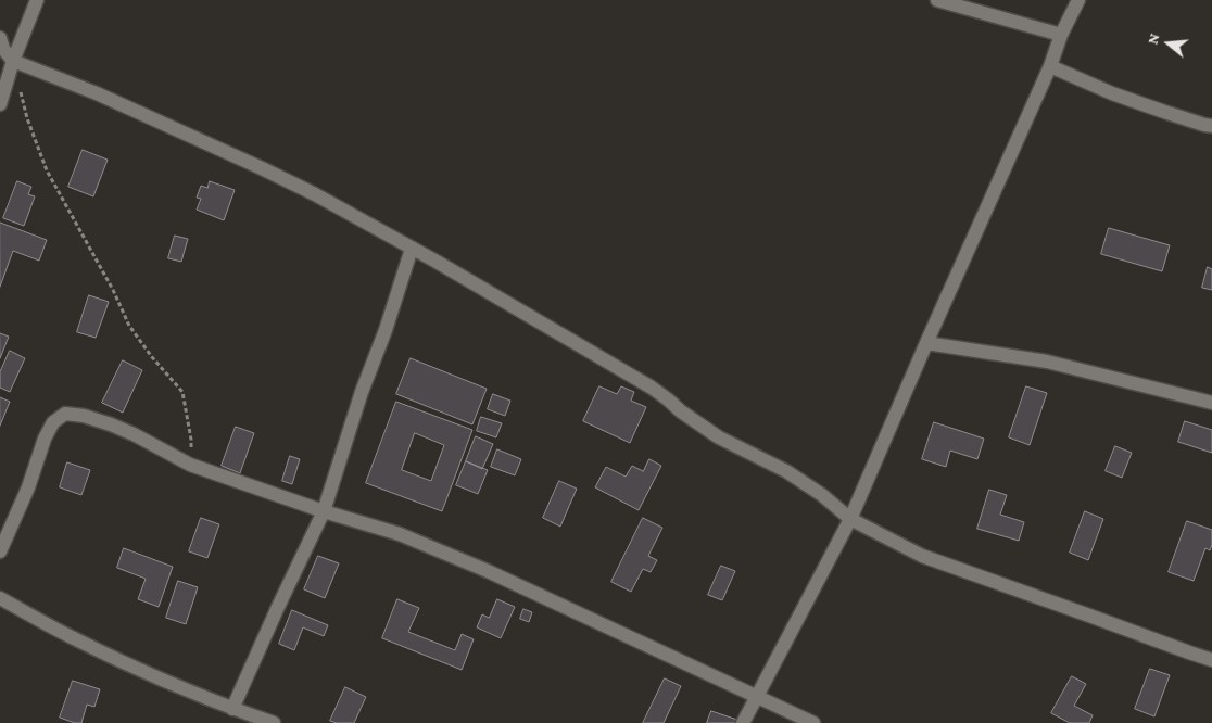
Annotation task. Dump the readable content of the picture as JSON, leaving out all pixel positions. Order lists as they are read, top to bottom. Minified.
{"north":"left"}
